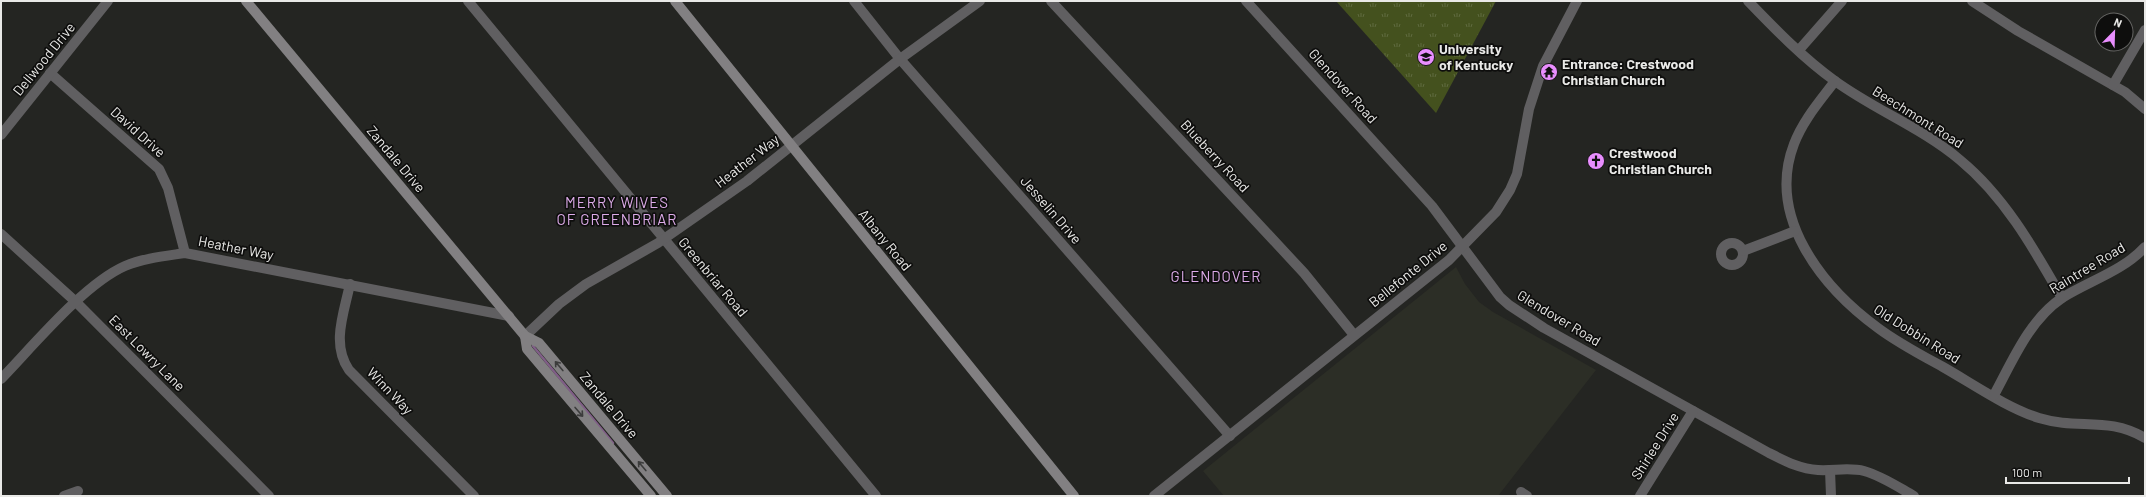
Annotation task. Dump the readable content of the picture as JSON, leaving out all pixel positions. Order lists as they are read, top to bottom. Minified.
{"streets":{"street":["Dellwood Drive","Glendover Road","Beechmont Road","David Drive","Blueberry Road","Zandale Drive","Heather Way","Jesselin Drive","Albany Road","Raintree Road","Bellefonte Drive","Greenbriar Road","Old Dobbin Road","East Lowry Lane","Winn Way","Shirlee Drive"]},"crossings":[["Dellwood Drive","David Drive"],["Glendover Road","Bellefonte Drive"],["Glendover Road","Shirlee Drive"],["Beechmont Road","Raintree Road"],["Beechmont Road","Old Dobbin Road"],["David Drive","Heather Way"],["Blueberry Road","Bellefonte Drive"],["Zandale Drive","Heather Way"],["Heather Way","Jesselin Drive"],["Heather Way","Albany Road"],["Heather Way","Greenbriar Road"],["Heather Way","East Lowry Lane"],["Heather Way","Winn Way"],["Jesselin Drive","Bellefonte Drive"],["Raintree Road","Old Dobbin Road"]],"districts":["MERRY WIVES OF GREENBRIAR","GLENDOVER"],"places":{"school or university":["University of Kentucky"],"temple":["Entrance: Crestwood Christian Church"],"church":["Crestwood Christian Church"]},"scale_bar":"100 m","north":"top right"}
